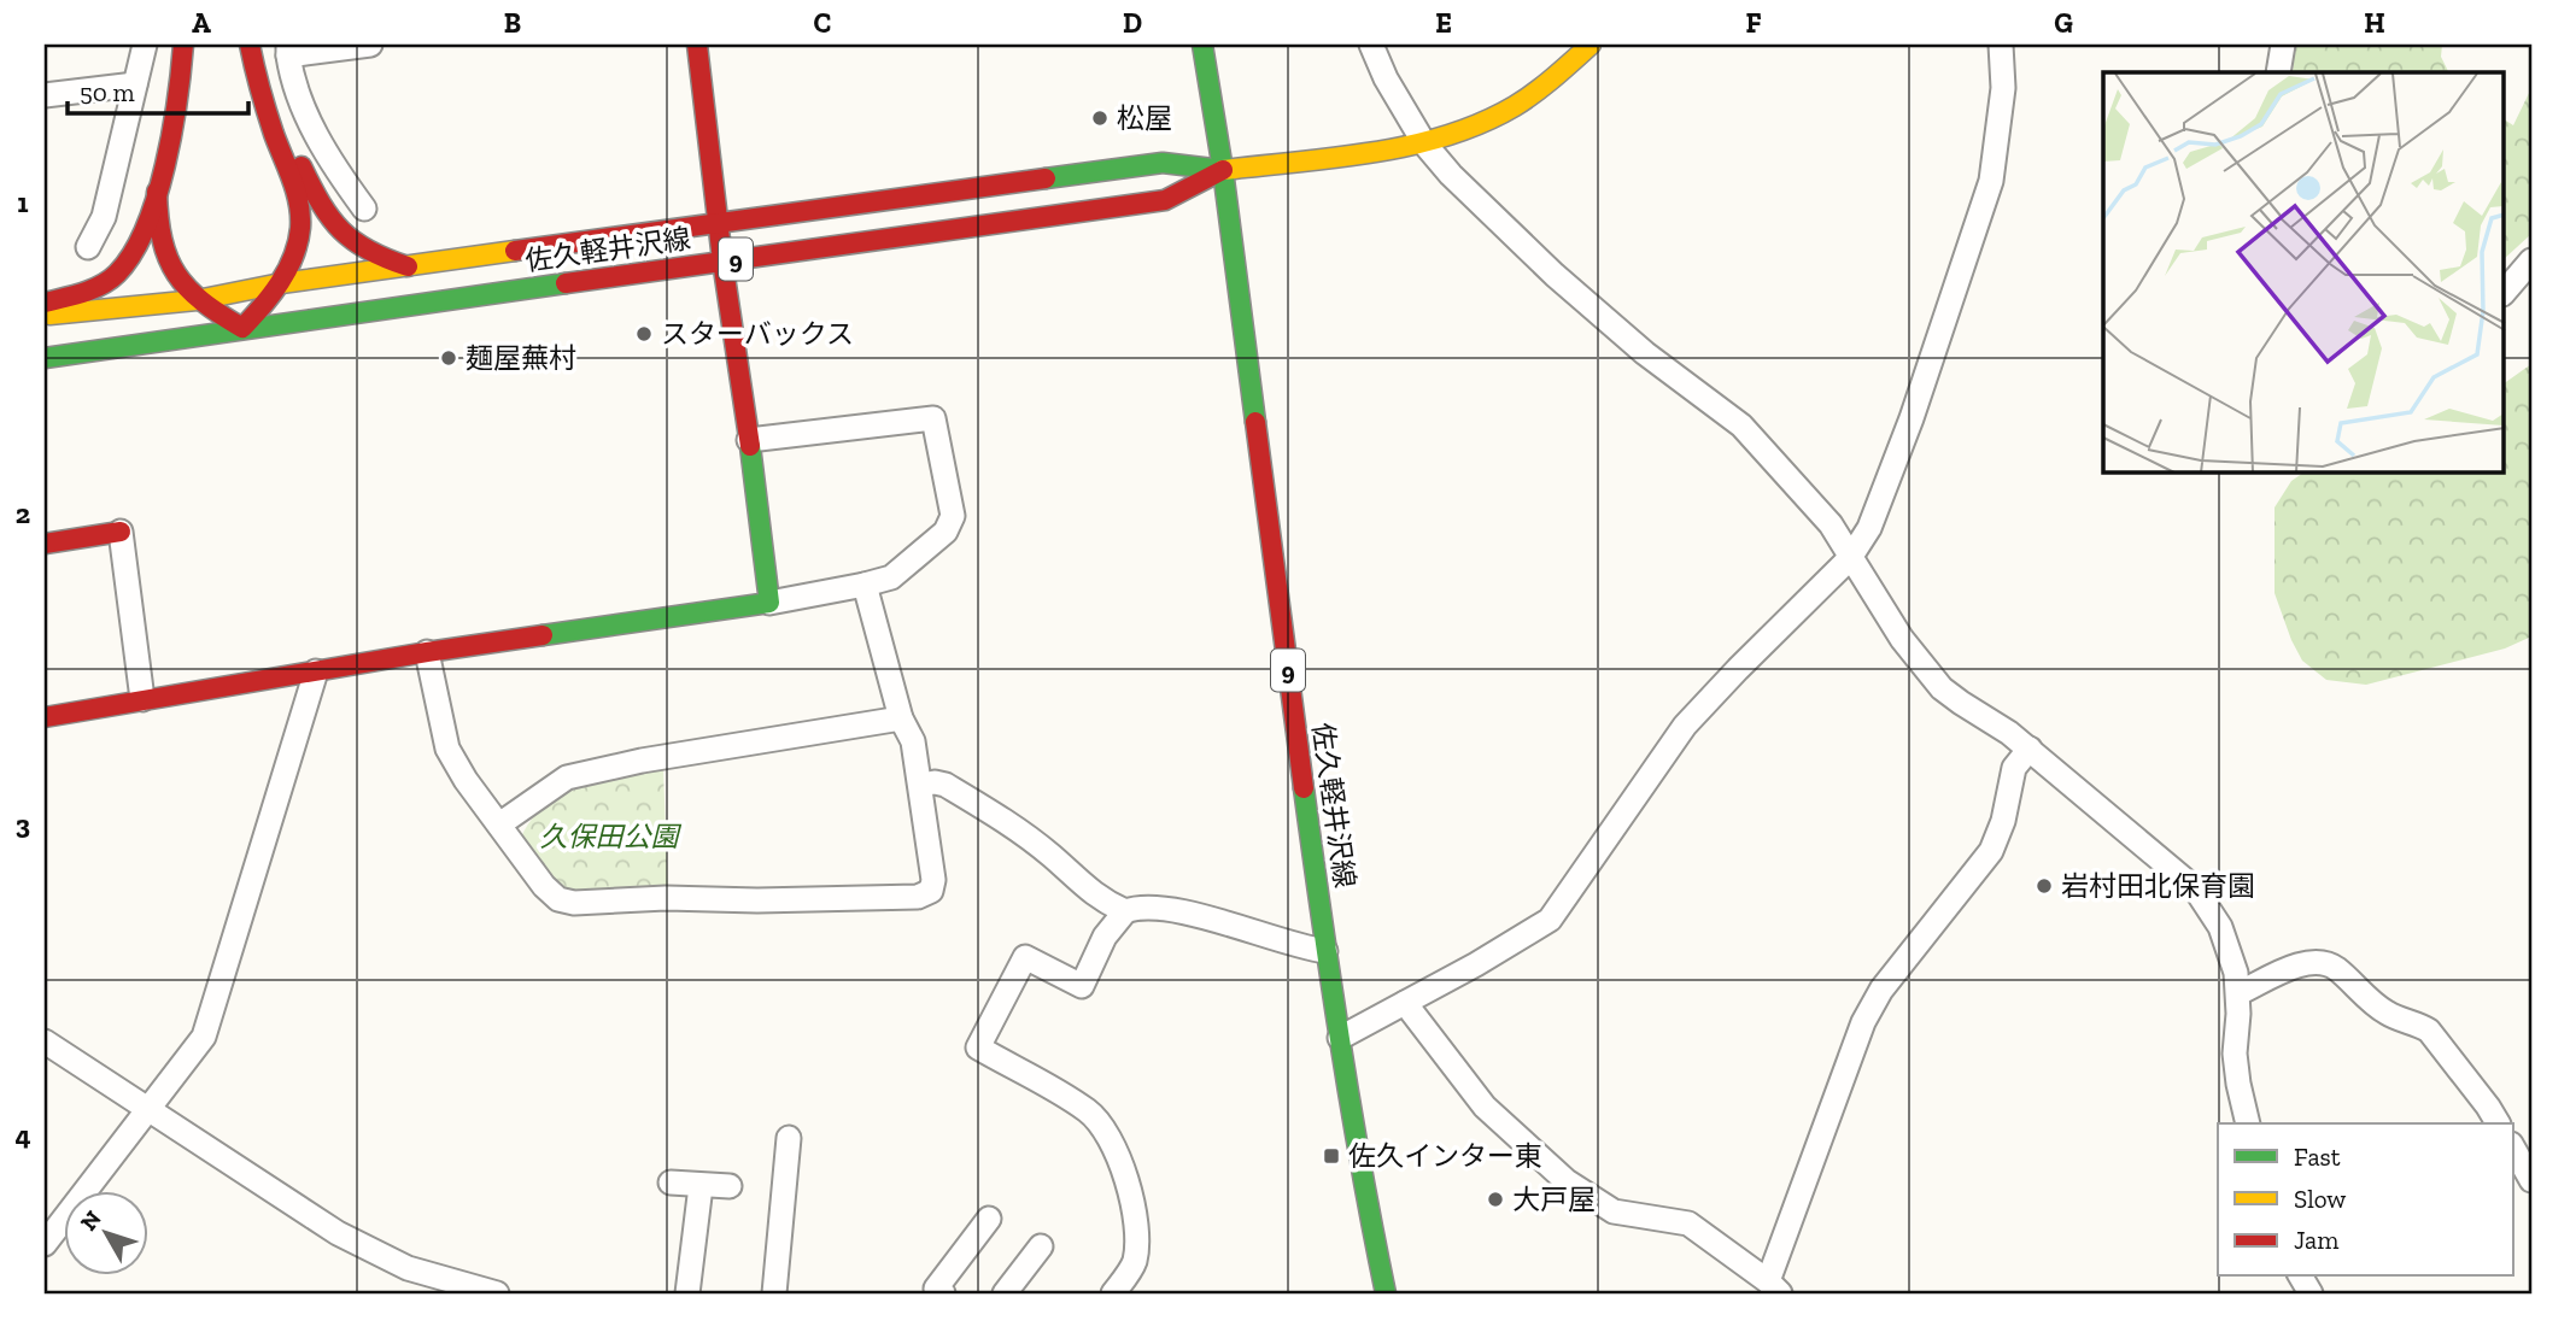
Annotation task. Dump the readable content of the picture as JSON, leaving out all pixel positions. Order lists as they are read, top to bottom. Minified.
{"streets":{"main road":["佐久軽井沢線","9"]},"parks":["久保田公園"],"places":{"other":["松屋","スターバックス","麺屋蕪村","岩村田北保育園","大戸屋"],"transit":["佐久インター東"]},"legend":["Fast","Slow","Jam"],"scale_bar":"50 m","north":"top left","grid":{"columns":["A","B","C","D","E","F","G","H"],"rows":["1","2","3","4"]}}
